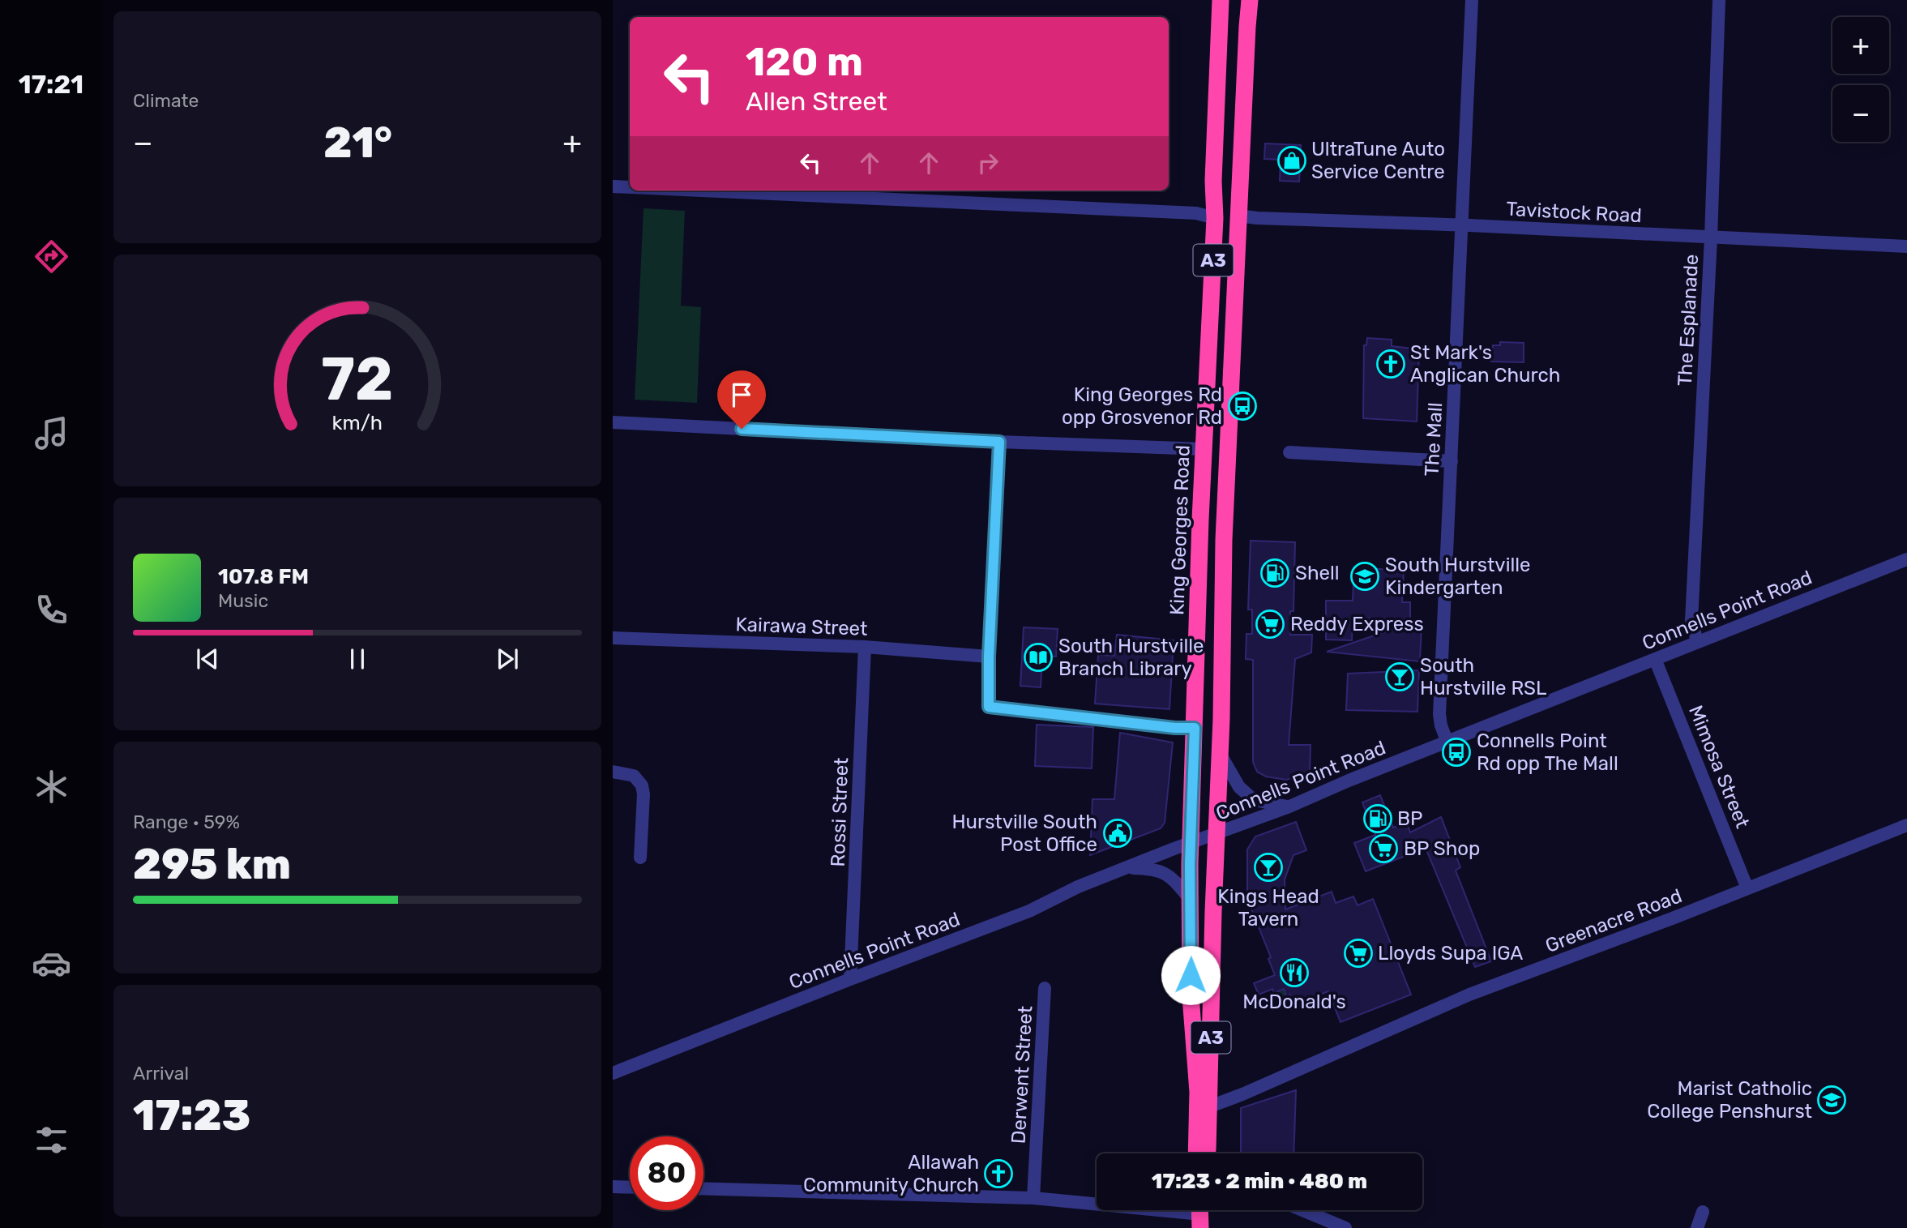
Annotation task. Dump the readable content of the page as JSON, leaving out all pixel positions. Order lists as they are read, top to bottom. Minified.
{"streets":{"highway":["A3","King Georges Road"],"street":["Tavistock Road","The Esplanade","The Mall","Connells Point Road","Kairawa Street","Mimosa Street","Rossi Street","Greenacre Road","Derwent Street"]},"crossings":[["Tavistock Road","A3"],["Tavistock Road","The Esplanade"],["Tavistock Road","The Mall"],["A3","Connells Point Road"],["A3","Greenacre Road"],["The Esplanade","Connells Point Road"],["The Mall","Connells Point Road"],["King Georges Road","Connells Point Road"],["Connells Point Road","Mimosa Street"],["Connells Point Road","Rossi Street"],["Kairawa Street","Rossi Street"],["Mimosa Street","Greenacre Road"]],"places":{"shop":["UltraTune Auto Service Centre"],"church":["St Mark's Anglican Church","Allawah Community Church"],"bus stop":["King Georges Rd opp Grosvenor Rd","Connells Point Rd opp The Mall"],"fuel station":["Shell","BP"],"school or university":["South Hurstville Kindergarten","Marist Catholic College Penshurst"],"supermarket":["Reddy Express","BP Shop","Lloyds Supa IGA"],"library":["South Hurstville Branch Library"],"bar":["South Hurstville RSL","Kings Head Tavern"],"public building":["Hurstville South Post Office"],"restaurant":["McDonald's"]},"page":{"tabs":"17:21","tile":["Climate",["Range · 59%","295 km"],["Arrival","17:23"]],"map_buttons":["+","−"],"turn":["120 m","Allen Street"],"heat":["−","21°","+"],"song":["107.8 FM","Music"],"limit":"80","trip":"17:23 · 2 min · 480 m","gauge":["72","km/h"]}}
